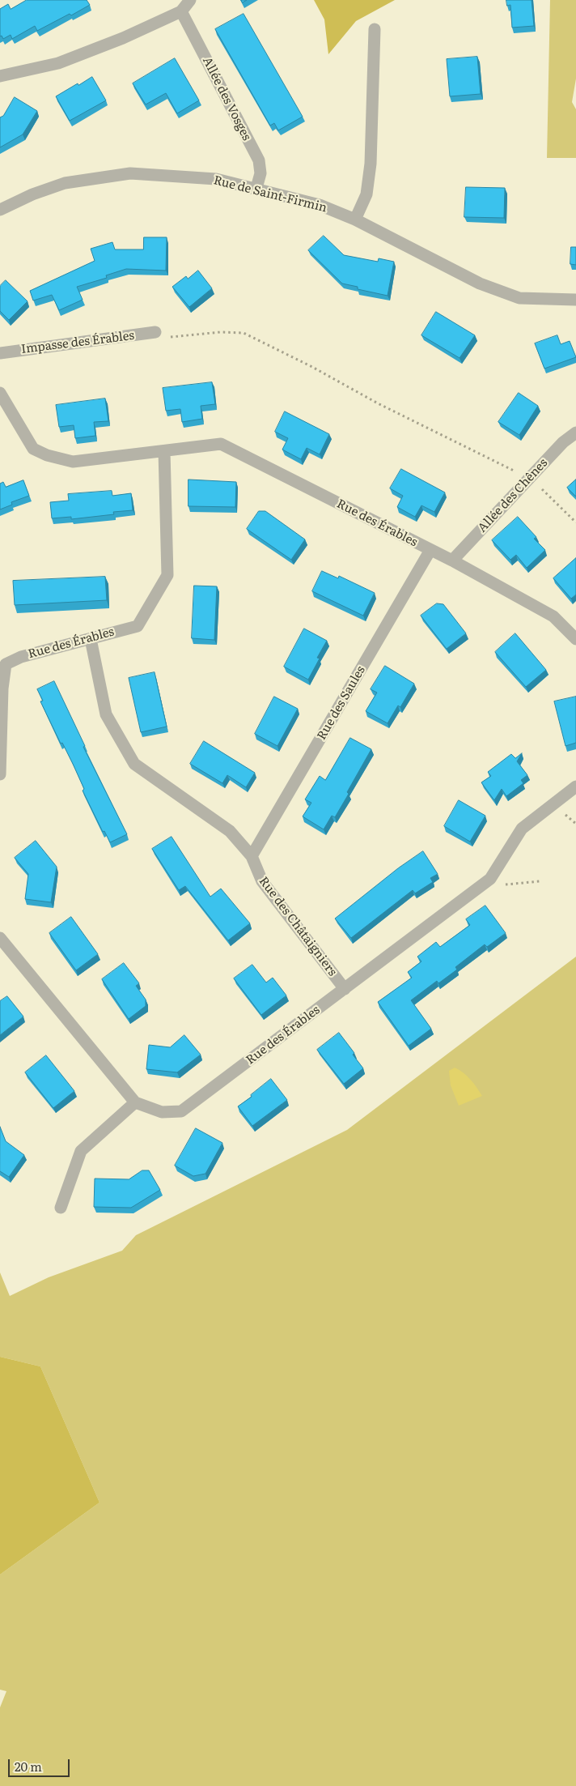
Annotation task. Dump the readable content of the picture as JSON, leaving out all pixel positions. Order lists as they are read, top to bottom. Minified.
{"streets":{"street":["Allée des Vosges","Rue de Saint-Firmin","Impasse des Érables","Allée des Chênes","Rue des Érables","Rue des Saules","Rue des Châtaigniers"]},"crossings":[["Allée des Vosges","Rue de Saint-Firmin"],["Allée des Chênes","Rue des Érables"],["Rue des Érables","Rue des Saules"],["Rue des Érables","Rue des Châtaigniers"],["Rue des Saules","Rue des Châtaigniers"]],"scale_bar":"20 m"}
